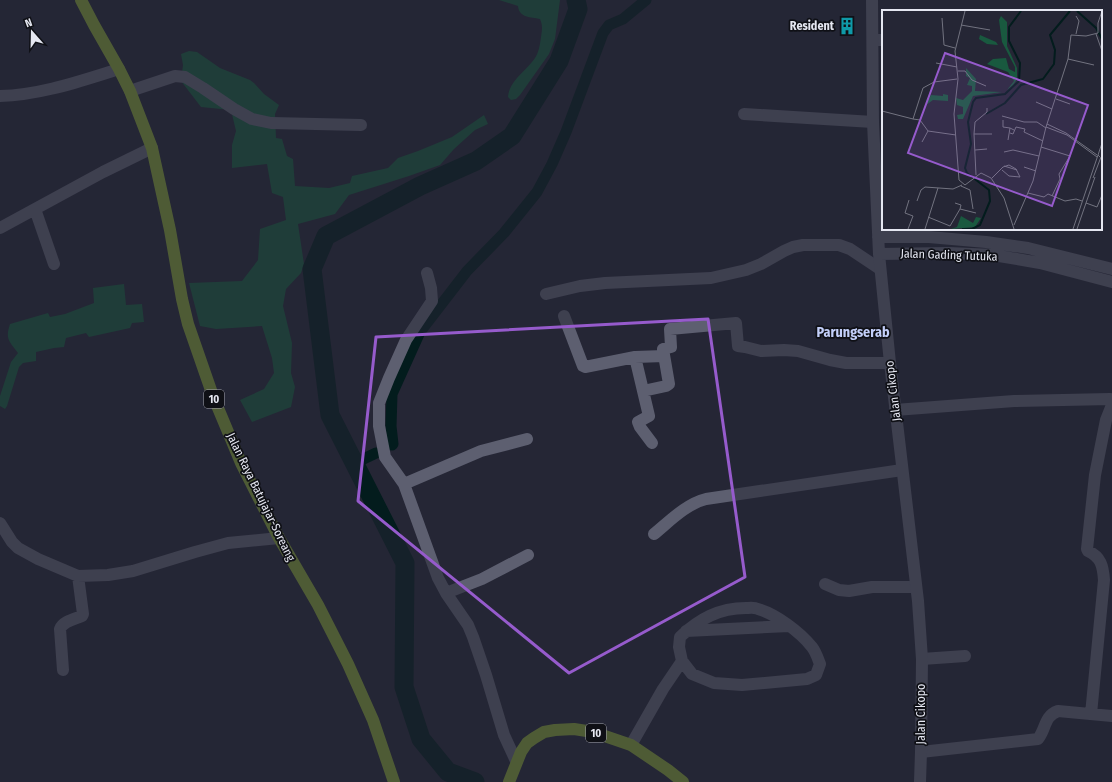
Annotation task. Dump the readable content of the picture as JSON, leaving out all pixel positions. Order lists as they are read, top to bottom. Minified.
{"streets":{"highway":["10","Jalan Raya Batujajar-Soreang"],"street":["Jalan Gading Tutuka","Jalan Cikopo"]},"crossings":[["Jalan Gading Tutuka","Jalan Cikopo"]],"districts":["Parungserab"],"places":{"building":["Resident"]},"north":"top"}
